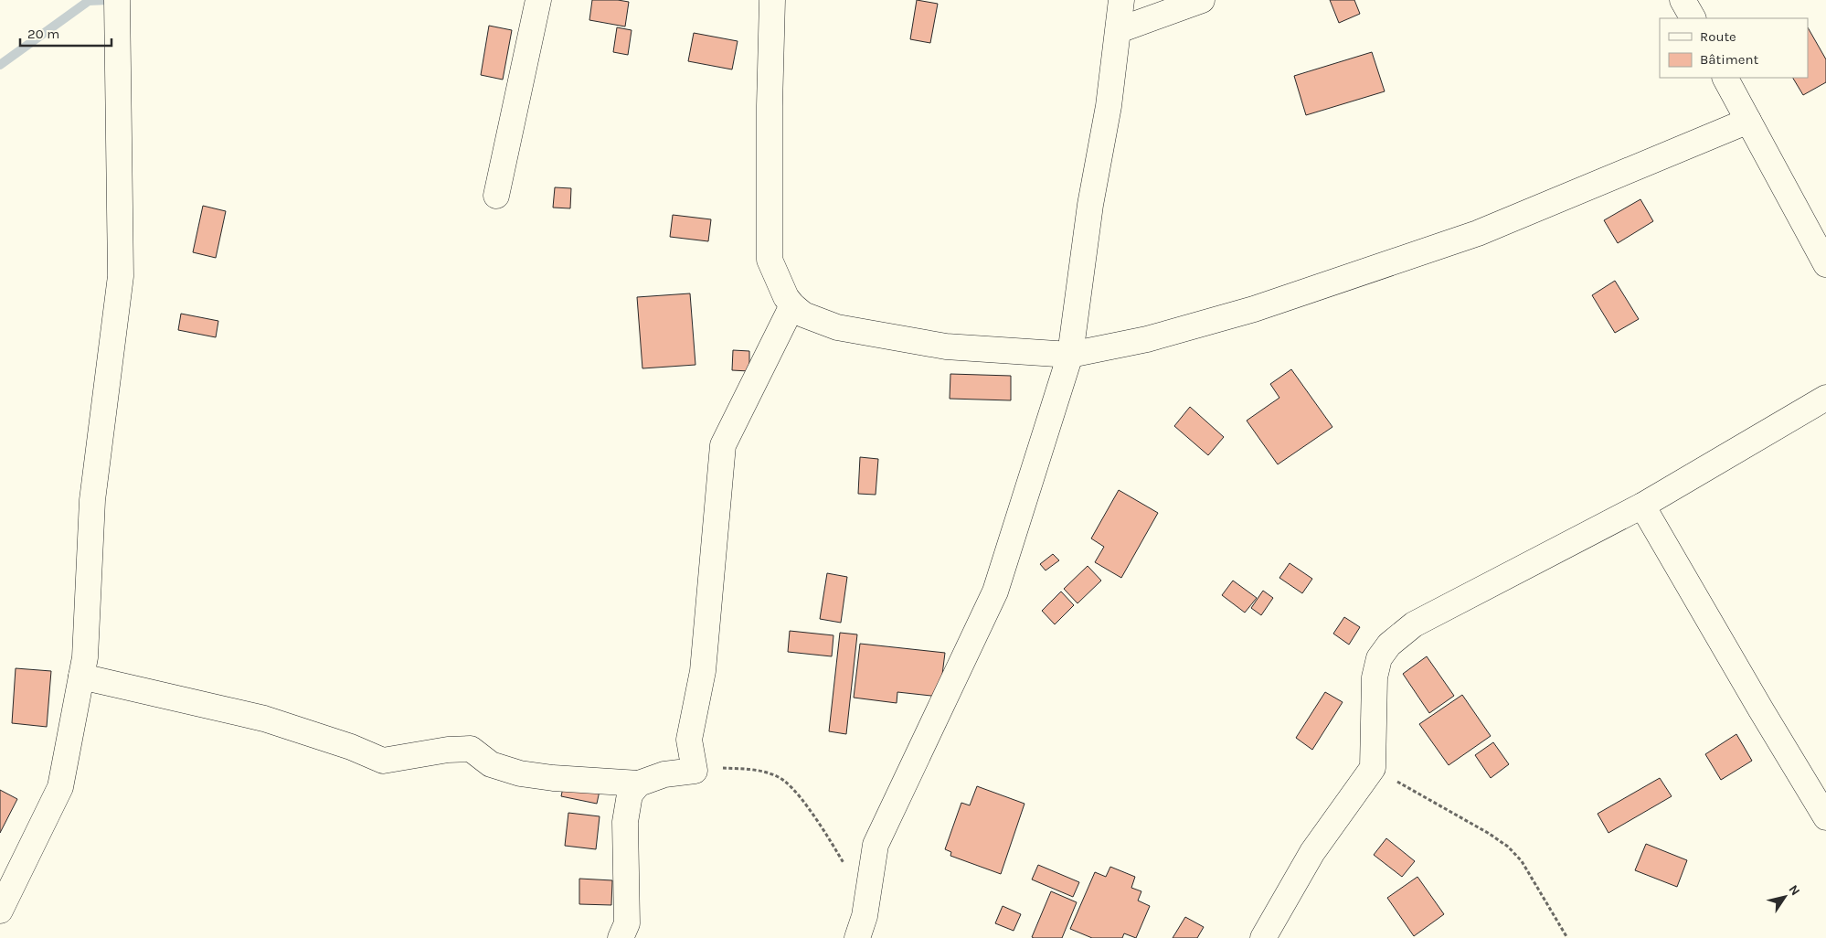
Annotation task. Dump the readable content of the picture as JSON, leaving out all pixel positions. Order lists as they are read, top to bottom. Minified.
{"legend":["Route","Bâtiment"],"scale_bar":"20 m","north":"top right"}
